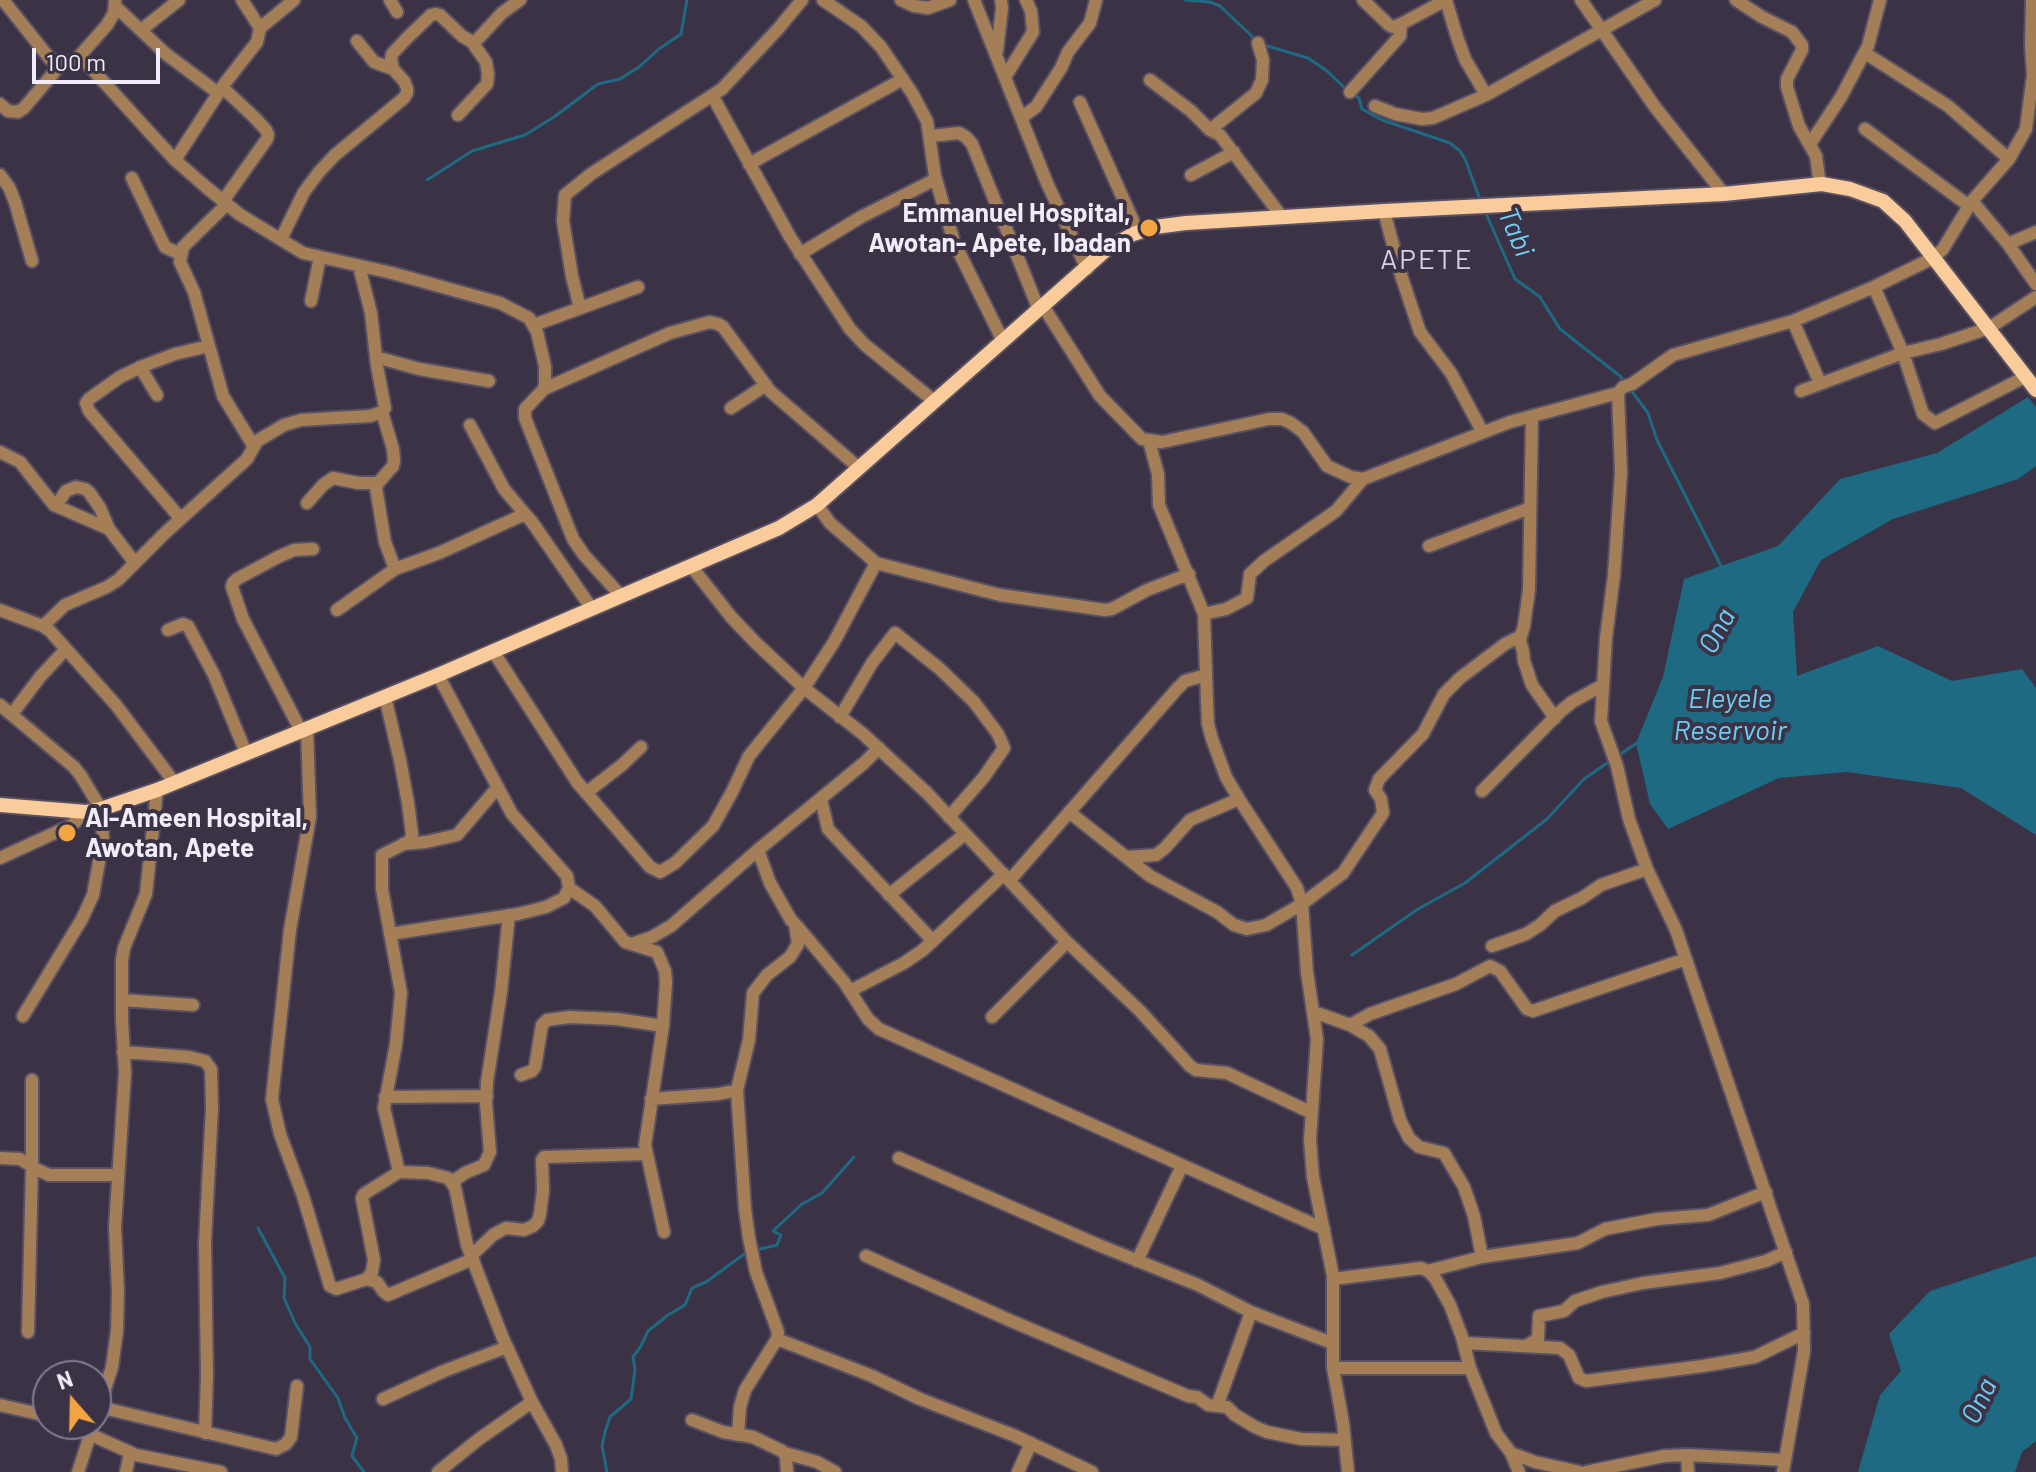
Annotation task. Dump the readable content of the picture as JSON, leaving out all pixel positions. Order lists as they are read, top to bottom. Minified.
{"districts":["APETE"],"water":["Tabi","Ona","Eleyele Reservoir"],"places":["Emmanuel Hospital, Awotan- Apete, Ibadan","Al-Ameen Hospital, Awotan, Apete"],"scale_bar":"100 m","north":"top"}
